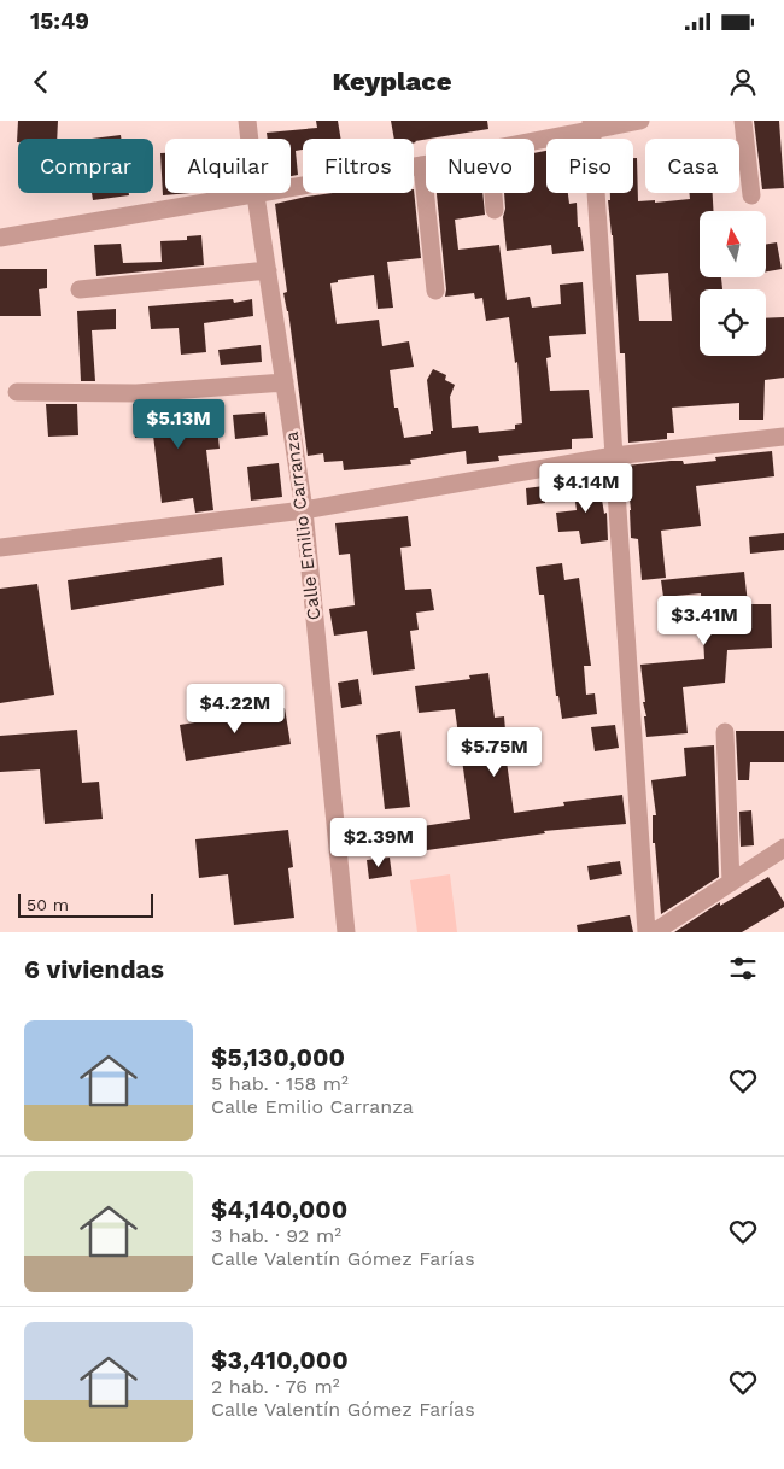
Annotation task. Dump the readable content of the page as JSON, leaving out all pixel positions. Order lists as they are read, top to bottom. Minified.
{"streets":{"street":["Calle Emilio Carranza"]},"scale_bar":"50 m","north":"top","page":{"status":"15:49","header":"Keyplace","chip":["Comprar","Alquilar","Filtros","Nuevo","Piso","Casa"],"price":["$5.13M","$4.14M","$3.41M","$4.22M","$5.75M","$2.39M"],"scale":"50 m","heading":"6 viviendas","list":[{"name":"$5,130,000","note":"5 hab. · 158 m² · Calle Emilio Carranza"},{"name":"$4,140,000","note":"3 hab. · 92 m² · Calle Valentín Gómez Farías"},{"name":"$3,410,000","note":"2 hab. · 76 m² · Calle Valentín Gómez Farías"}]}}
